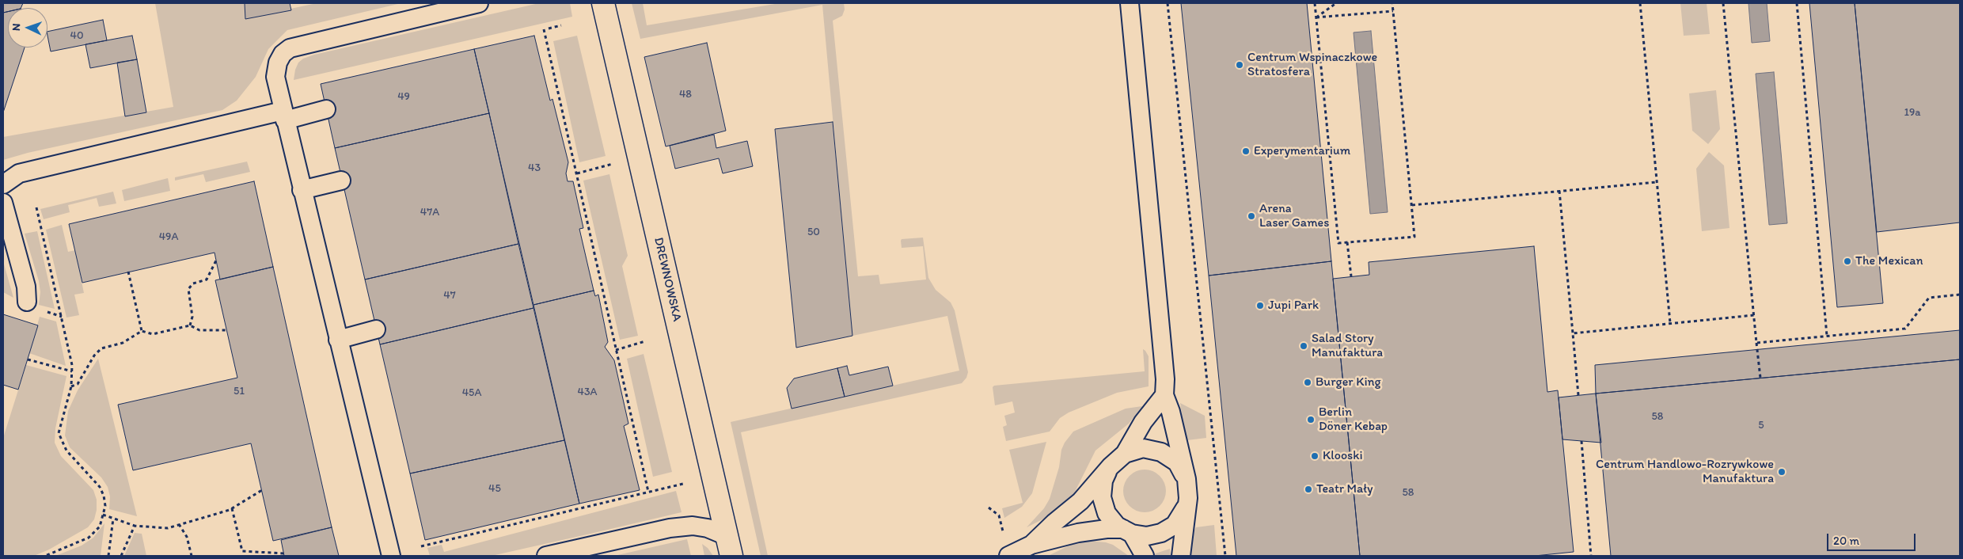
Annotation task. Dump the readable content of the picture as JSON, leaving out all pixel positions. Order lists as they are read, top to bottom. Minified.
{"streets":{"main road":["DREWNOWSKA"]},"places":["Centrum Wspinaczkowe Stratosfera","Experymentarium","Arena Laser Games","The Mexican","Jupi Park","Salad Story Manufaktura","Burger King","Berlin Döner Kebap","Klooski","Centrum Handlowo-Rozrywkowe Manufaktura","Teatr Mały"],"house_numbers":["40","48","49","19a","43","47A","50","49A","47","51","43A","45A","58","5","45","58"],"scale_bar":"20 m","north":"left"}
